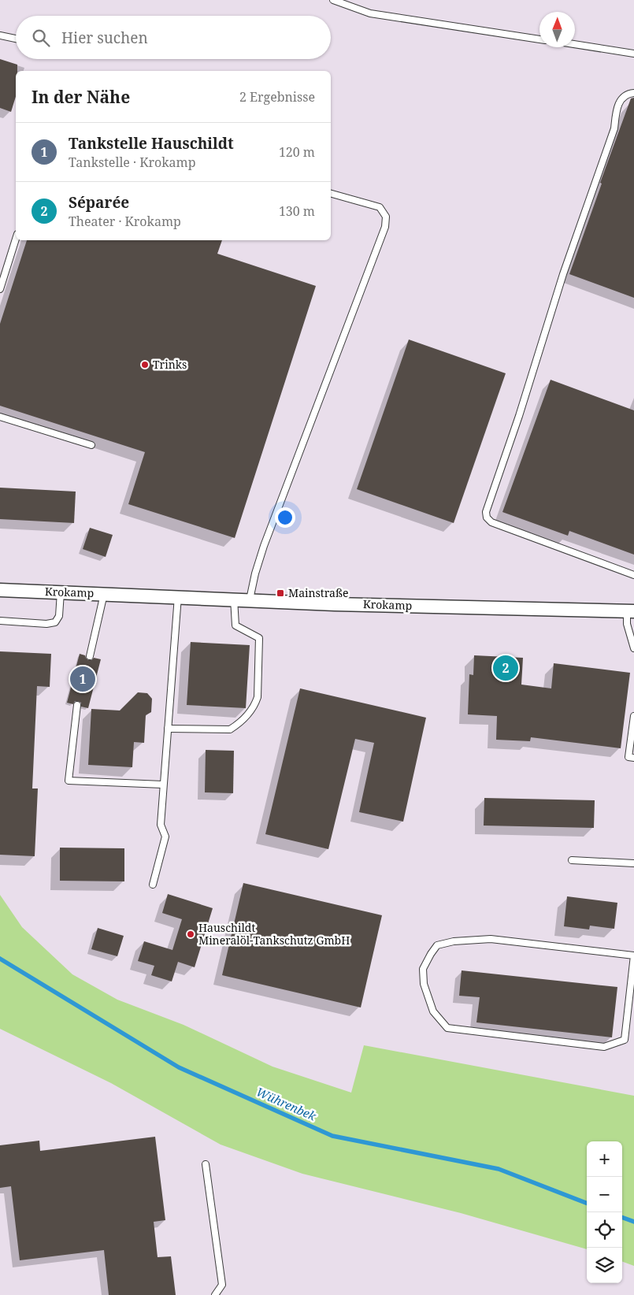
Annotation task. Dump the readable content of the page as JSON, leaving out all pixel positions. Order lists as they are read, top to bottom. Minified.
{"streets":{"street":["Krokamp"]},"water":["Wührenbek"],"places":{"other":["Trinks","Hauschildt Mineralöl-Tankschutz GmbH"],"transit":["Mainstraße"]},"north":"top","page":{"search":"Hier suchen","heading":["In der Nähe","2 Ergebnisse"],"list":[{"mark":"1","name":"Tankstelle Hauschildt","note":"Tankstelle · Krokamp","value":"120 m"},{"mark":"2","name":"Séparée","note":"Theater · Krokamp","value":"130 m"}],"pins":["2","1"],"map_buttons":["+","−"]}}
